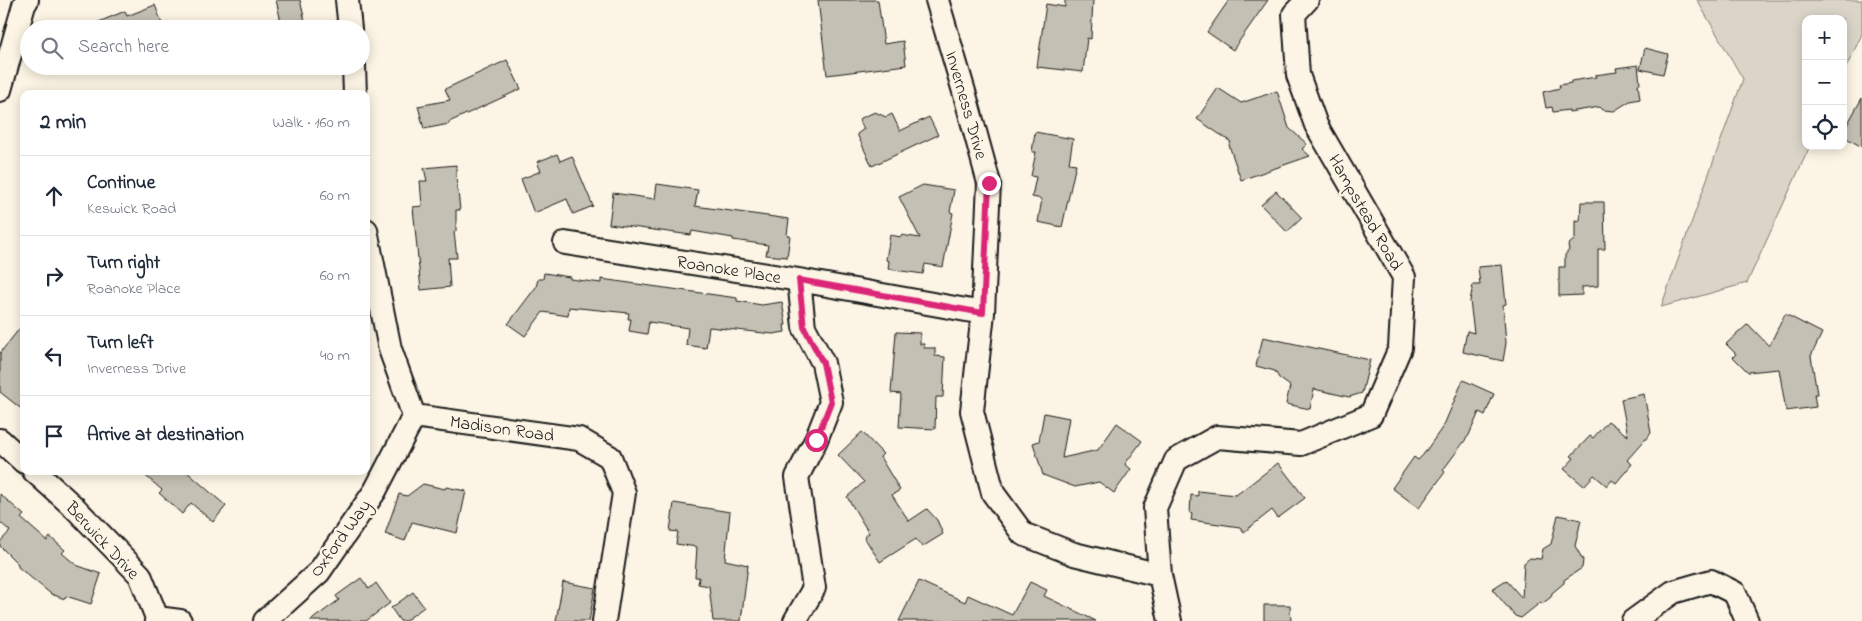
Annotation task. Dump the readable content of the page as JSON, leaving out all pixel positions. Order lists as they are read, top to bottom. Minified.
{"streets":{"street":["Inverness Drive","Hampstead Road","Roanoke Place","Madison Road","Oxford Way","Berwick Drive"]},"crossings":[["Inverness Drive","Hampstead Road"],["Inverness Drive","Roanoke Place"],["Madison Road","Oxford Way"]],"page":{"map_buttons":["+","−"],"search":"Search here","heading":["2 min","Walk · 160 m"],"list":[["Continue","Keswick Road","60 m"],["Turn right","Roanoke Place","60 m"],["Turn left","Inverness Drive","40 m"],"Arrive at destination"]}}
